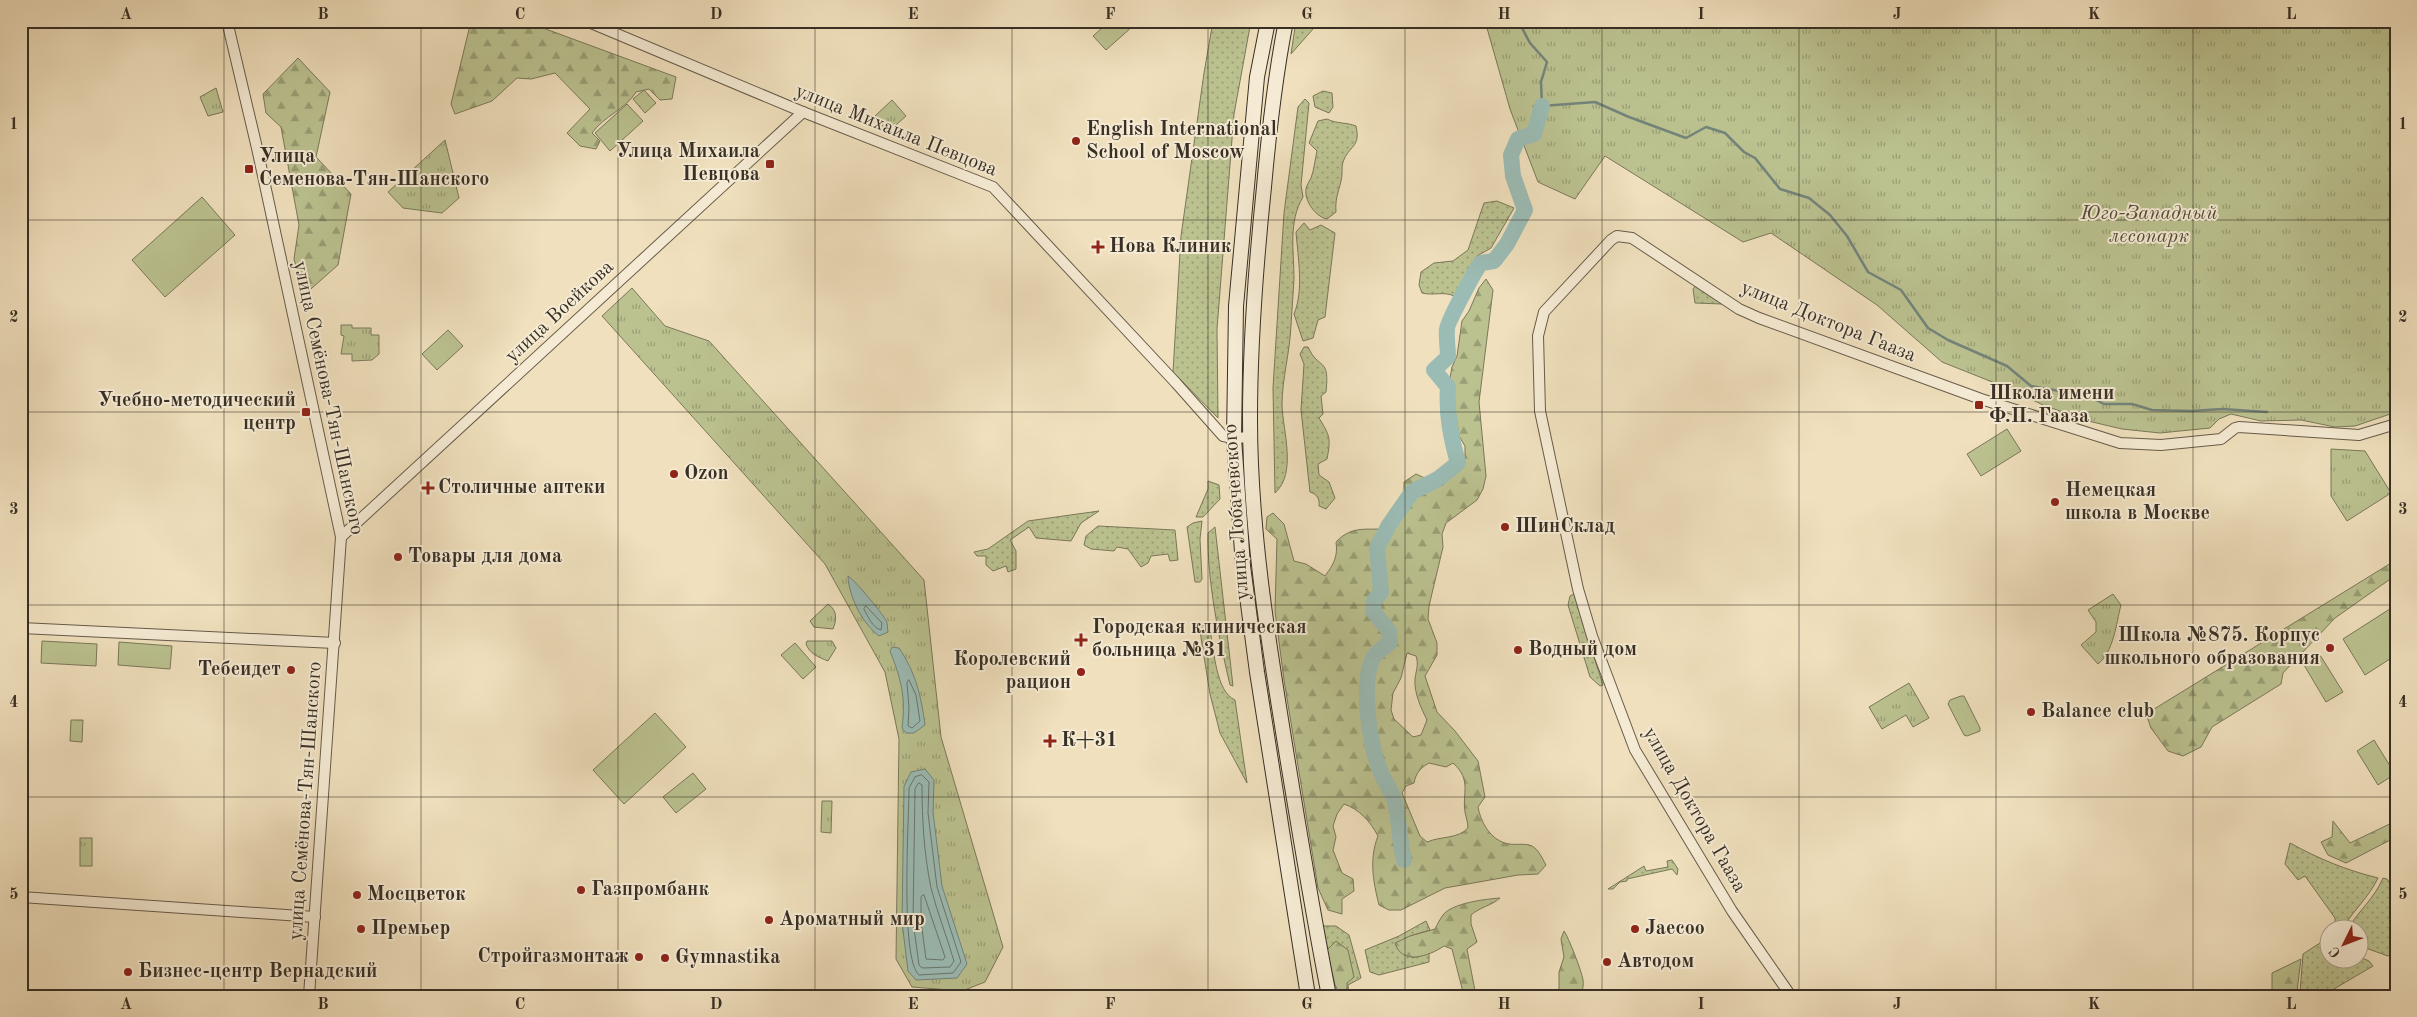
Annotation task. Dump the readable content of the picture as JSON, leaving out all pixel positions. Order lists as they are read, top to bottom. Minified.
{"streets":{"main road":["улица Лобачевского"],"street":["улица Михаила Певцова","улица Воейкова","улица Доктора Гааза","улица Семёнова-Тян-Шанского"]},"crossings":[["улица Михаила Певцова","улица Воейкова"],["улица Михаила Певцова","улица Лобачевского"],["улица Воейкова","улица Семёнова-Тян-Шанского"]],"parks":["Юго-Западный лесопарк"],"places":{"other":["English International School of Moscow","Ozon","Немецкая школа в Москве","ШинСклад","Товары для дома","Школа №875. Корпус школьного образования","Водный дом","Тебеидет","Королевский рацион","Balance club","Газпромбанк","Мосцветок","Ароматный мир","Премьер","Jaecoo","Стройгазмонтаж","Gymnastika","Автодом","Бизнес-центр Вернадский"],"transit":["Улица Михаила Певцова","Улица Семенова-Тян-Шанского","Школа имени Ф.П. Гааза","Учебно-методический центр"],"health":["Нова Клиник","Столичные аптеки","Городская клиническая больница №31","К+31"]},"north":"bottom left","grid":{"columns":["A","B","C","D","E","F","G","H","I","J","K","L"],"rows":["1","2","3","4","5"]}}
